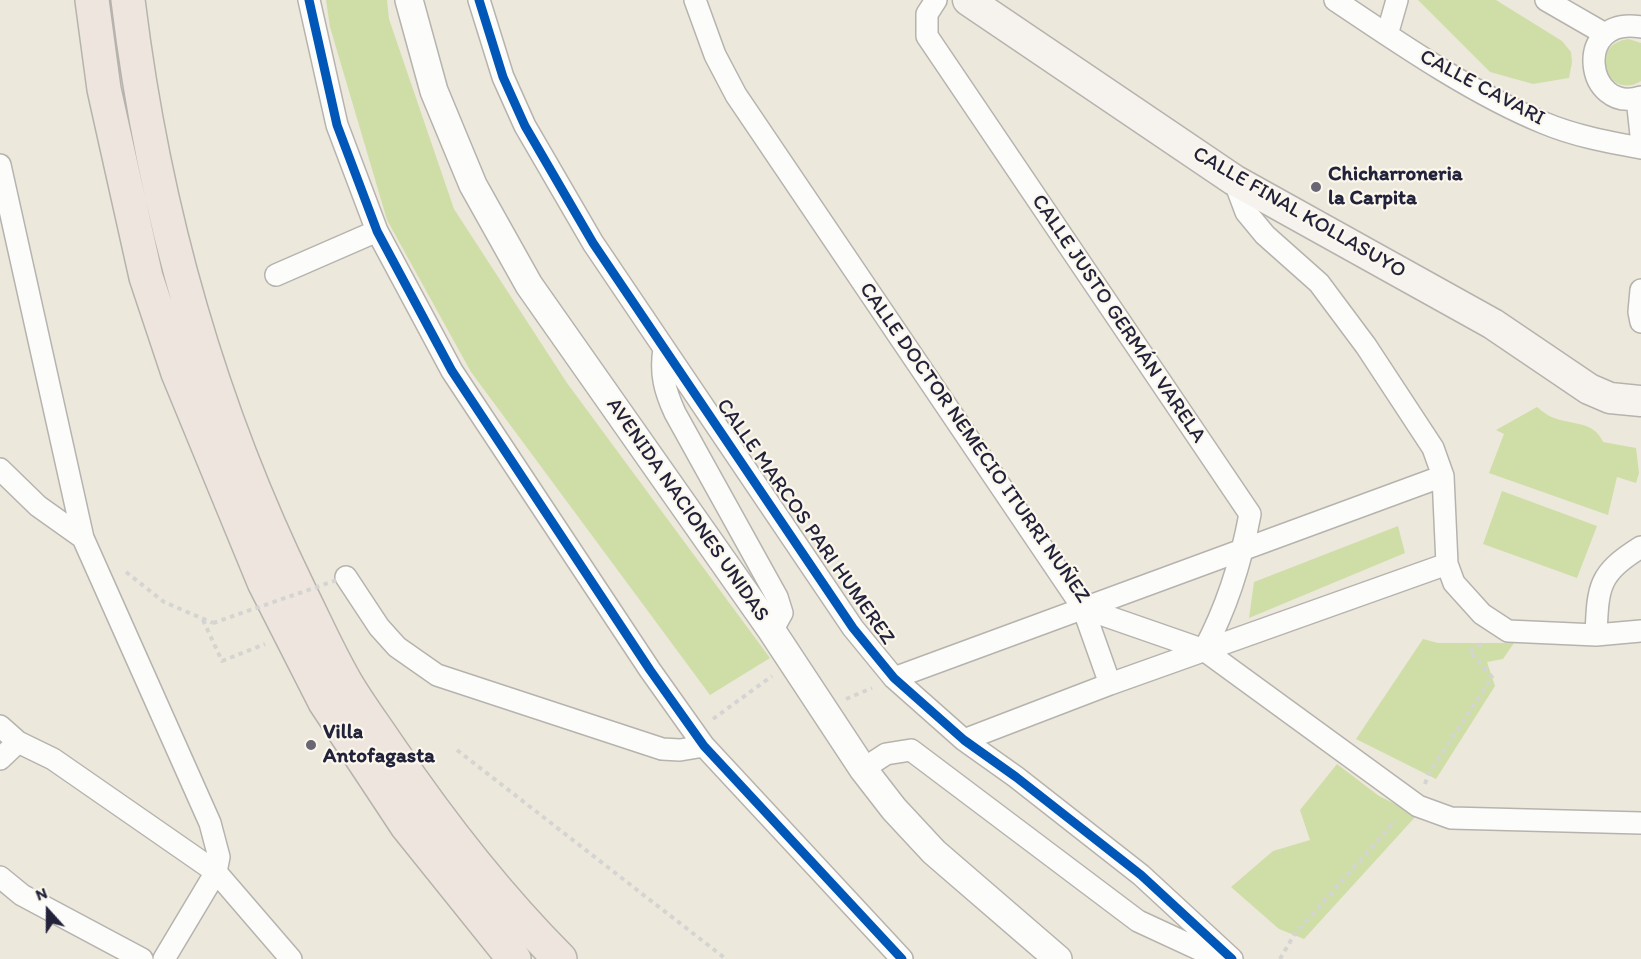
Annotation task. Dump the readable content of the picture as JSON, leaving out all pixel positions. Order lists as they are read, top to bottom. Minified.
{"streets":{"main road":["CALLE FINAL KOLLASUYO"],"street":["CALLE CAVARI","CALLE JUSTO GERMÁN VARELA","CALLE DOCTOR NEMECIO ITURRI NUÑEZ","AVENIDA NACIONES UNIDAS","CALLE MARCOS PARI HUMEREZ"]},"crossings":[["CALLE JUSTO GERMÁN VARELA","CALLE DOCTOR NEMECIO ITURRI NUÑEZ"]],"places":["Chicharroneria la Carpita","Villa Antofagasta"],"north":"top"}
